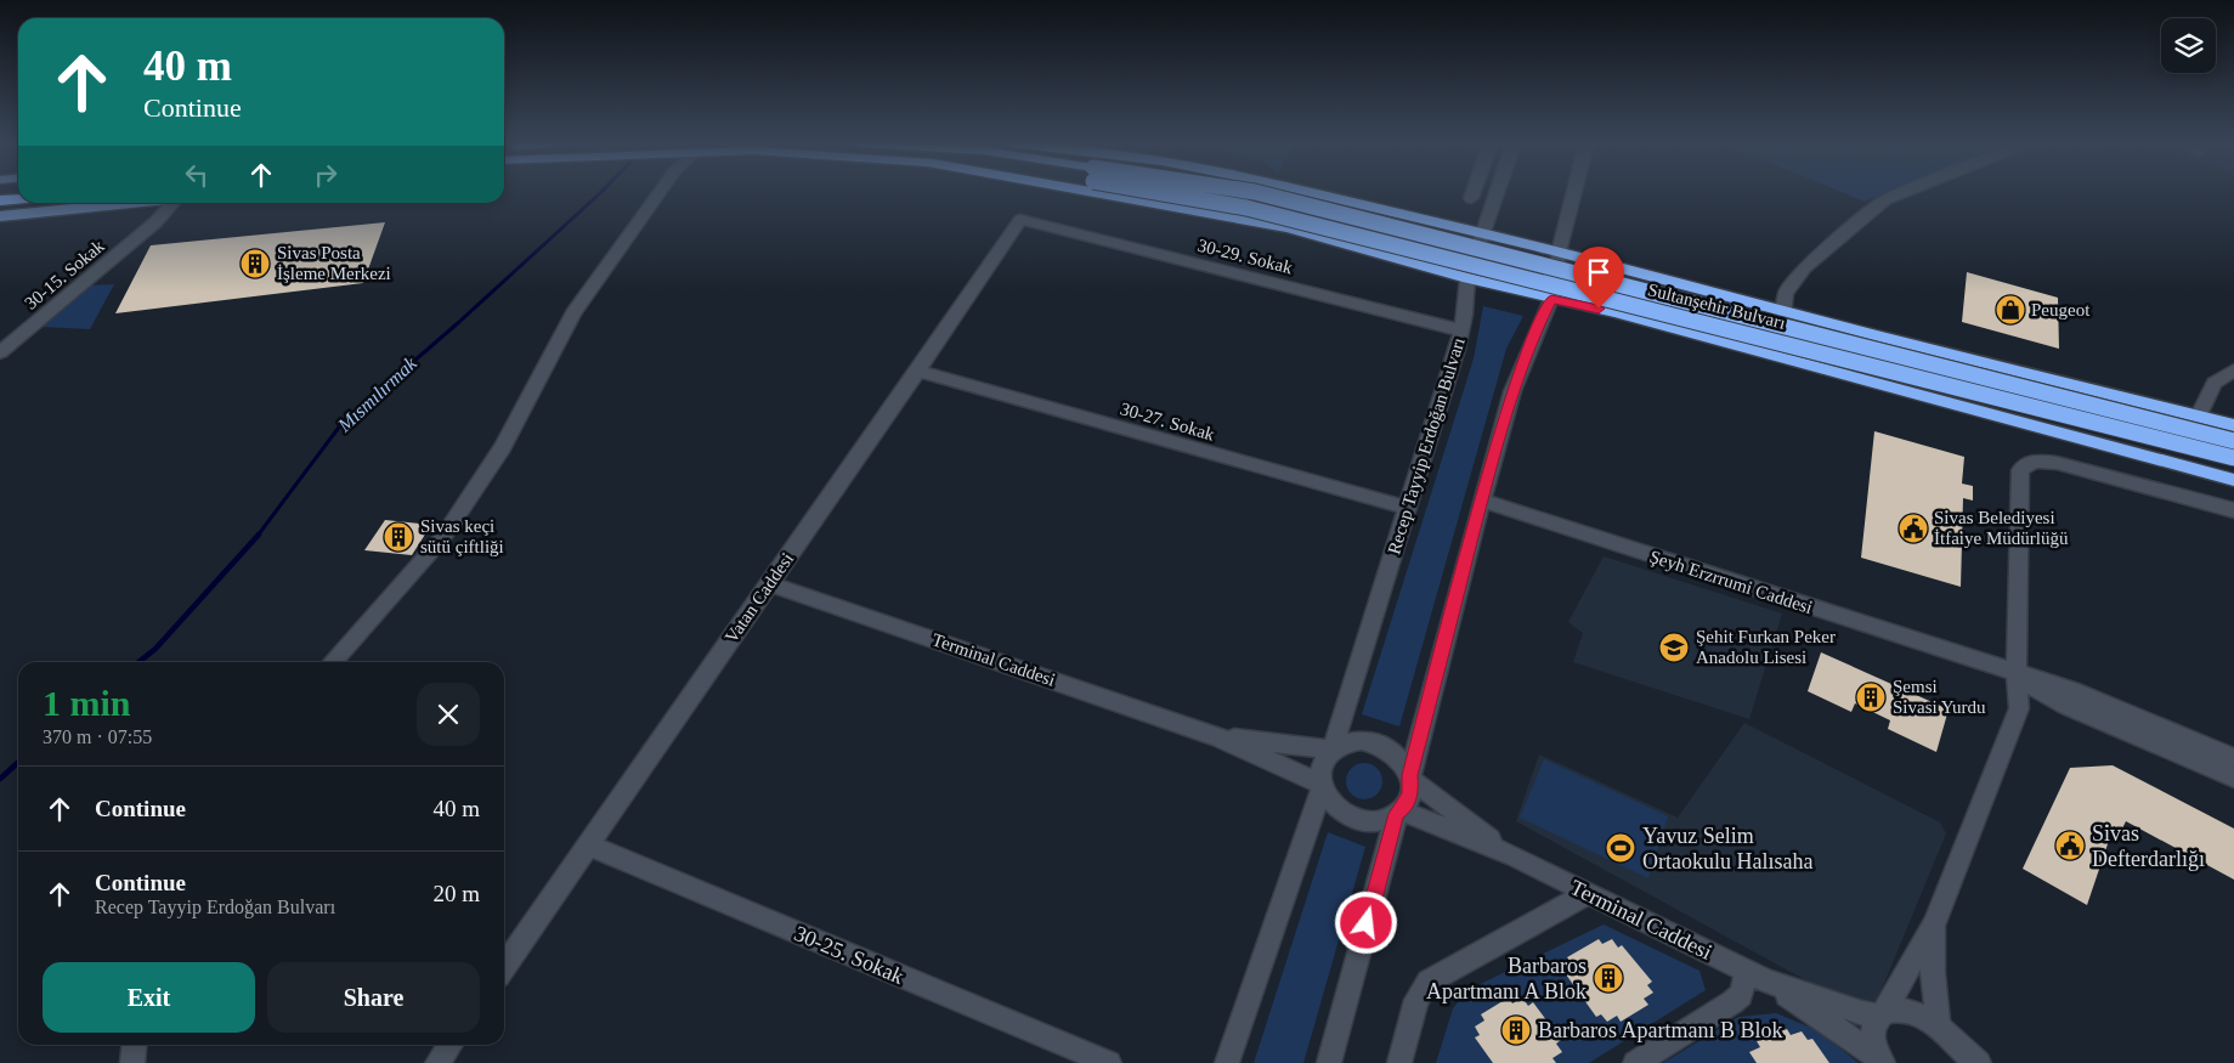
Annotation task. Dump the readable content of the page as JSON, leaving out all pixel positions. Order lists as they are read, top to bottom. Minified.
{"streets":{"highway":["Sultanşehir Bulvarı"],"street":["30-29. Sokak","30-15. Sokak","30-27. Sokak","Recep Tayyip Erdoğan Bulvarı","Şeyh Erzrrumi Caddesi","Vatan Caddesi","Terminal Caddesi","30-25. Sokak"]},"crossings":[["30-29. Sokak","Recep Tayyip Erdoğan Bulvarı"],["30-29. Sokak","Vatan Caddesi"],["30-27. Sokak","Recep Tayyip Erdoğan Bulvarı"],["30-27. Sokak","Vatan Caddesi"],["Recep Tayyip Erdoğan Bulvarı","Terminal Caddesi"],["Vatan Caddesi","Terminal Caddesi"],["Vatan Caddesi","30-25. Sokak"]],"water":["Mısmılırmak"],"places":{"building":["Sivas Posta İşleme Merkezi","Sivas keçi sütü çiftliği","Şemsi Sivasi Yurdu","Barbaros Apartmanı A Blok","Barbaros Apartmanı B Blok"],"shop":["Peugeot"],"public building":["Sivas Belediyesi İtfaiye Müdürlüğü","Sivas Defterdarlığı"],"school or university":["Şehit Furkan Peker Anadolu Lisesi"],"sports":["Yavuz Selim Ortaokulu Halısaha"]},"page":{"turn":["40 m","Continue"],"heading":["1 min","370 m · 07:55"],"list":[{"name":"Continue","value":"40 m"},{"name":"Continue","note":"Recep Tayyip Erdoğan Bulvarı","value":"20 m"}],"buttons":["Exit","Share"]}}
